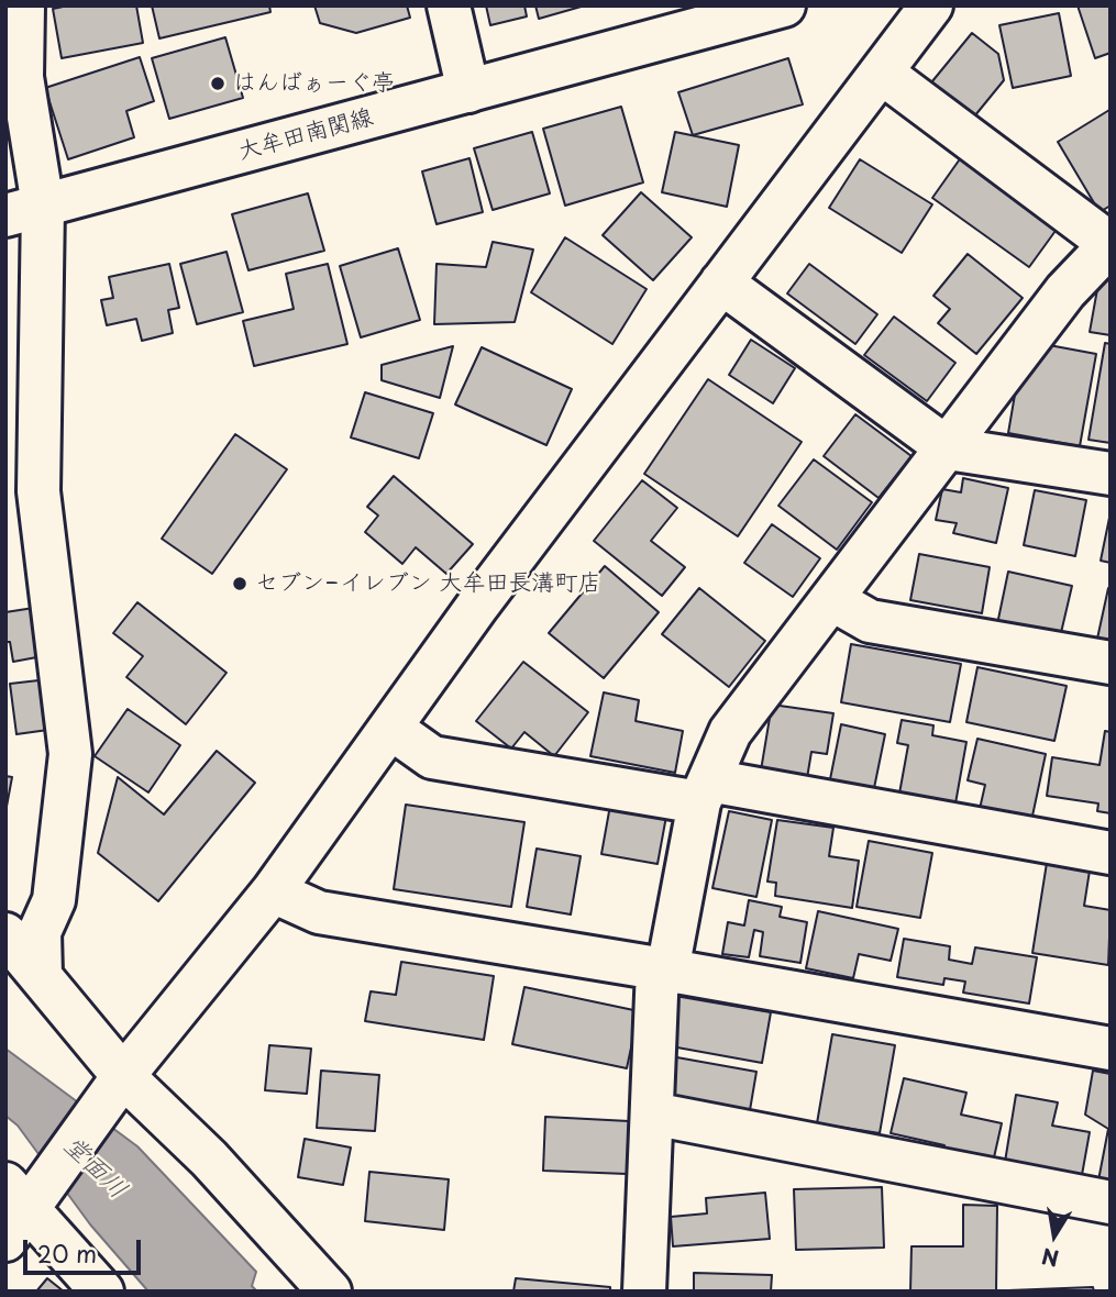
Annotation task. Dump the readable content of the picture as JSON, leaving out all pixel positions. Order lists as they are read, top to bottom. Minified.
{"streets":{"street":["大牟田南関線"]},"water":["堂面川"],"places":["はんばぁーぐ亭","セブン−イレブン 大牟田長溝町店"],"scale_bar":"20 m","north":"bottom"}
